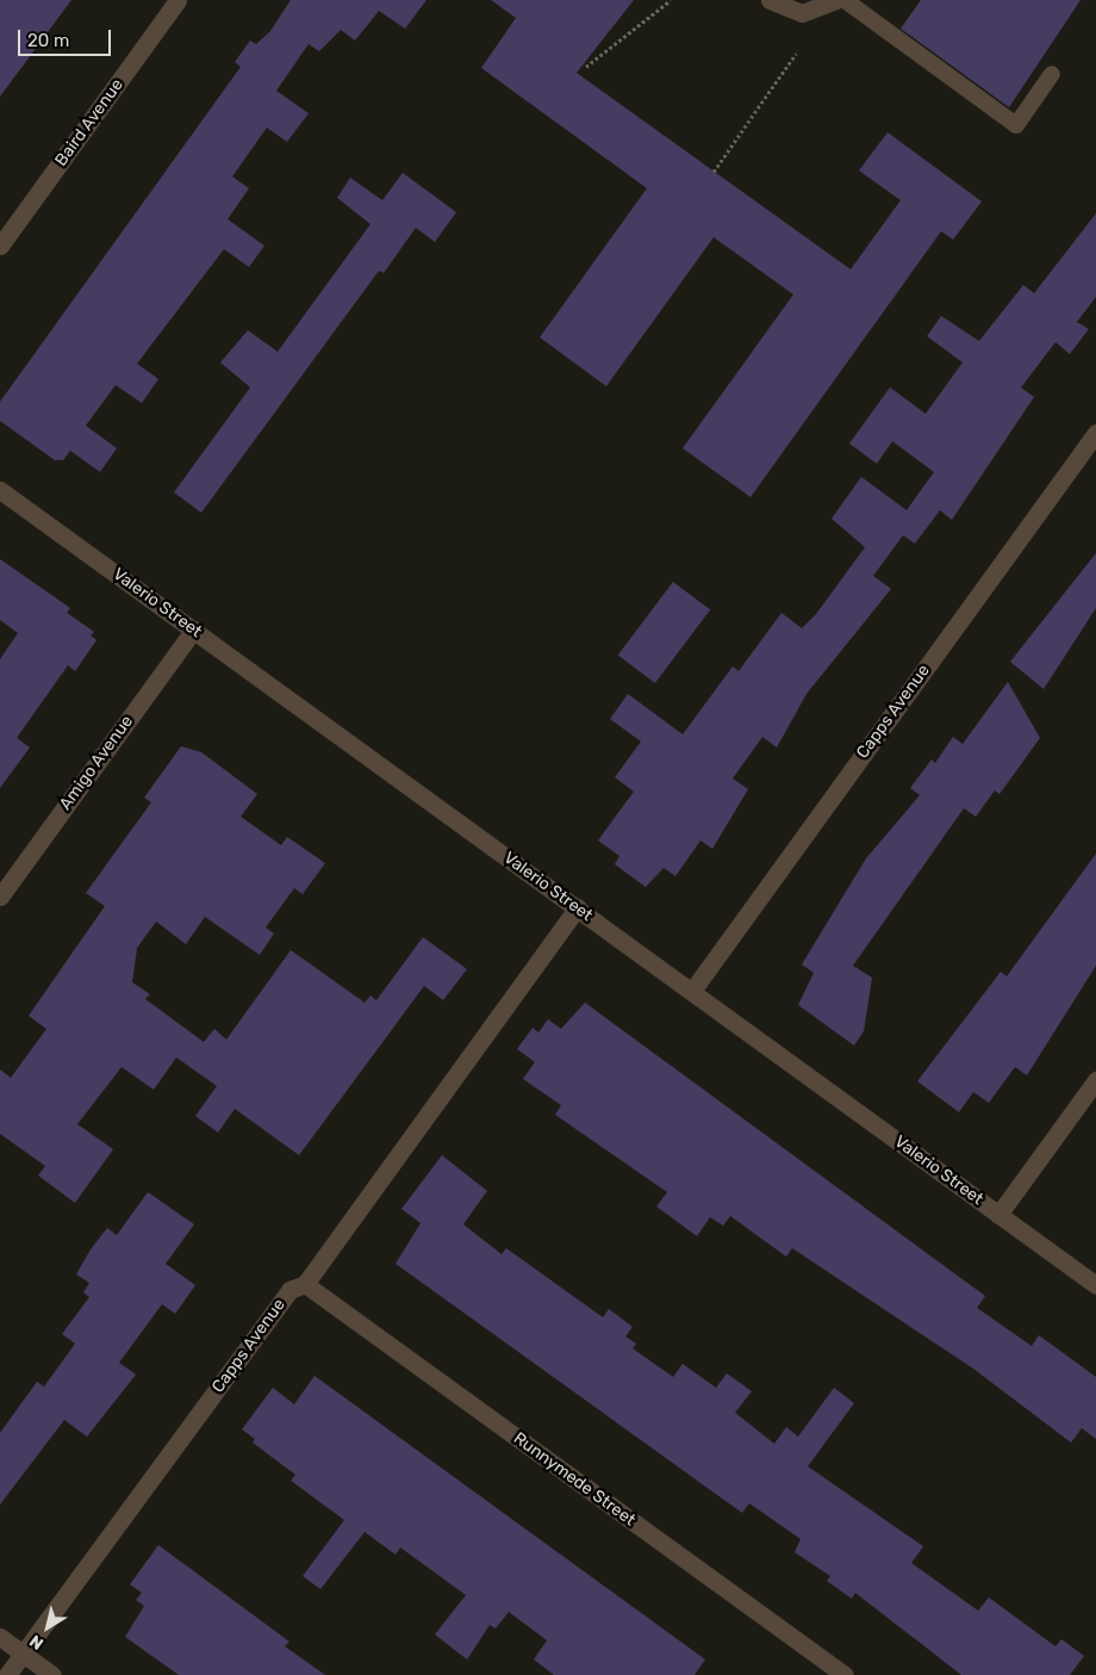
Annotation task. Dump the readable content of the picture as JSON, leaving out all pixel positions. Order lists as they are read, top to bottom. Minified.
{"streets":{"street":["Baird Avenue","Valerio Street","Capps Avenue","Amigo Avenue","Runnymede Street"]},"crossings":[["Valerio Street","Capps Avenue"],["Valerio Street","Amigo Avenue"],["Capps Avenue","Runnymede Street"]],"scale_bar":"20 m","north":"bottom left"}
